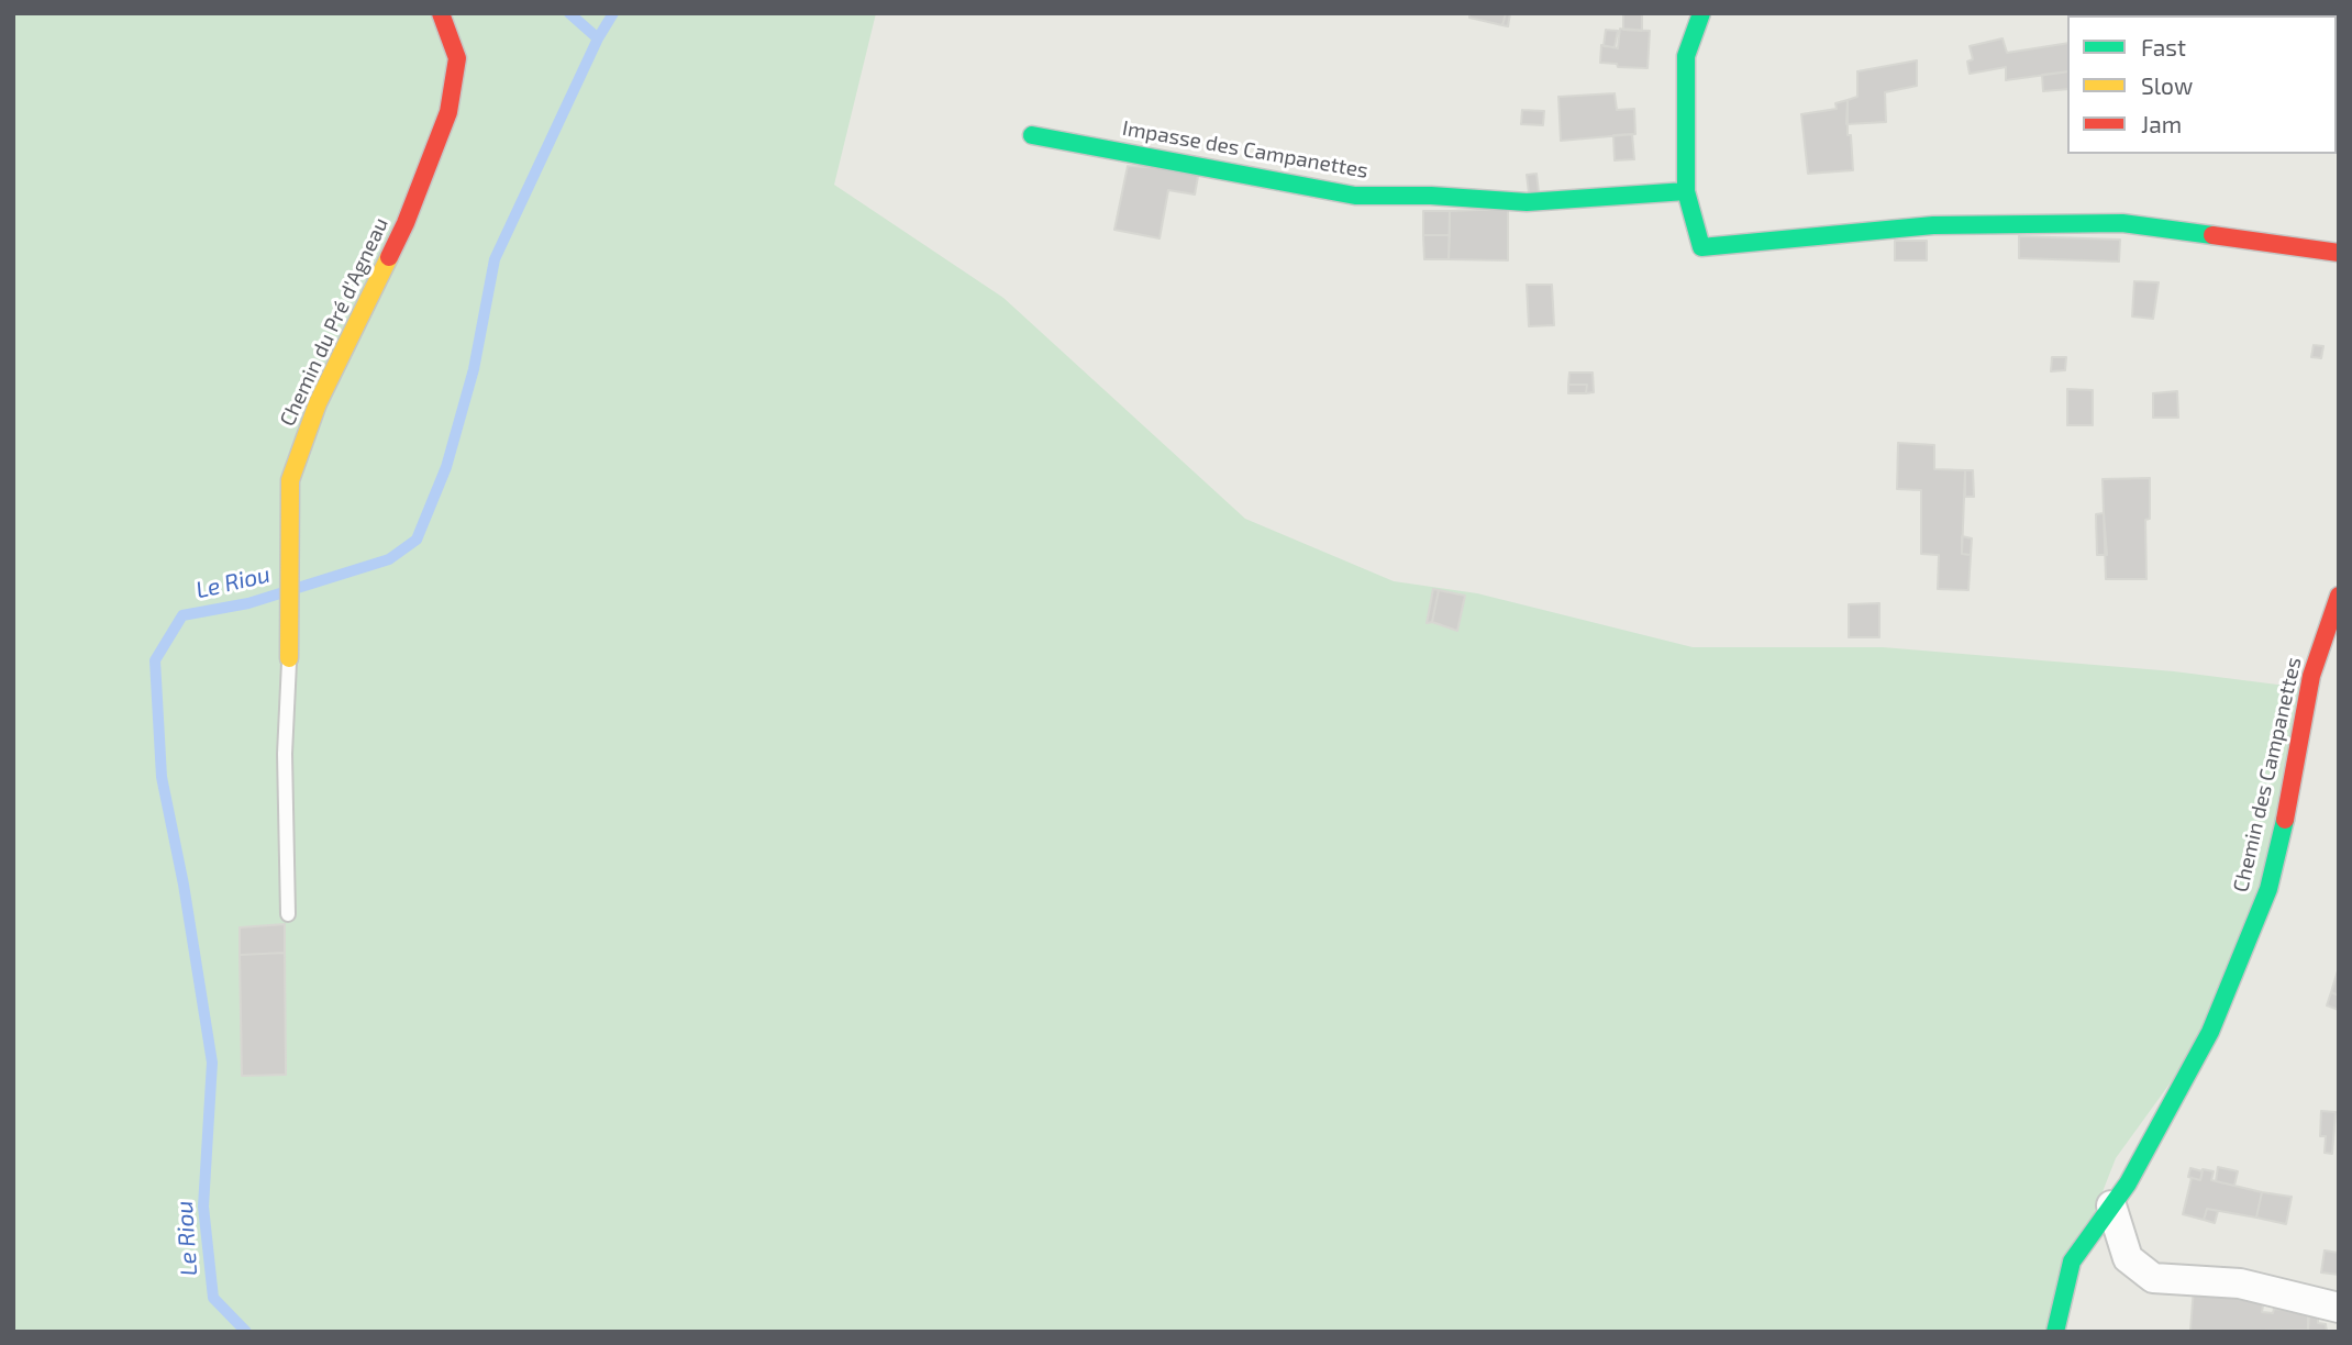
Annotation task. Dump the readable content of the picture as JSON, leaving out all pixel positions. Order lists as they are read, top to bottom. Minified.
{"streets":{"street":["Impasse des Campanettes","Chemin du Pré d'Agneau","Chemin des Campanettes"]},"water":["Le Riou"],"legend":["Fast","Slow","Jam"]}
